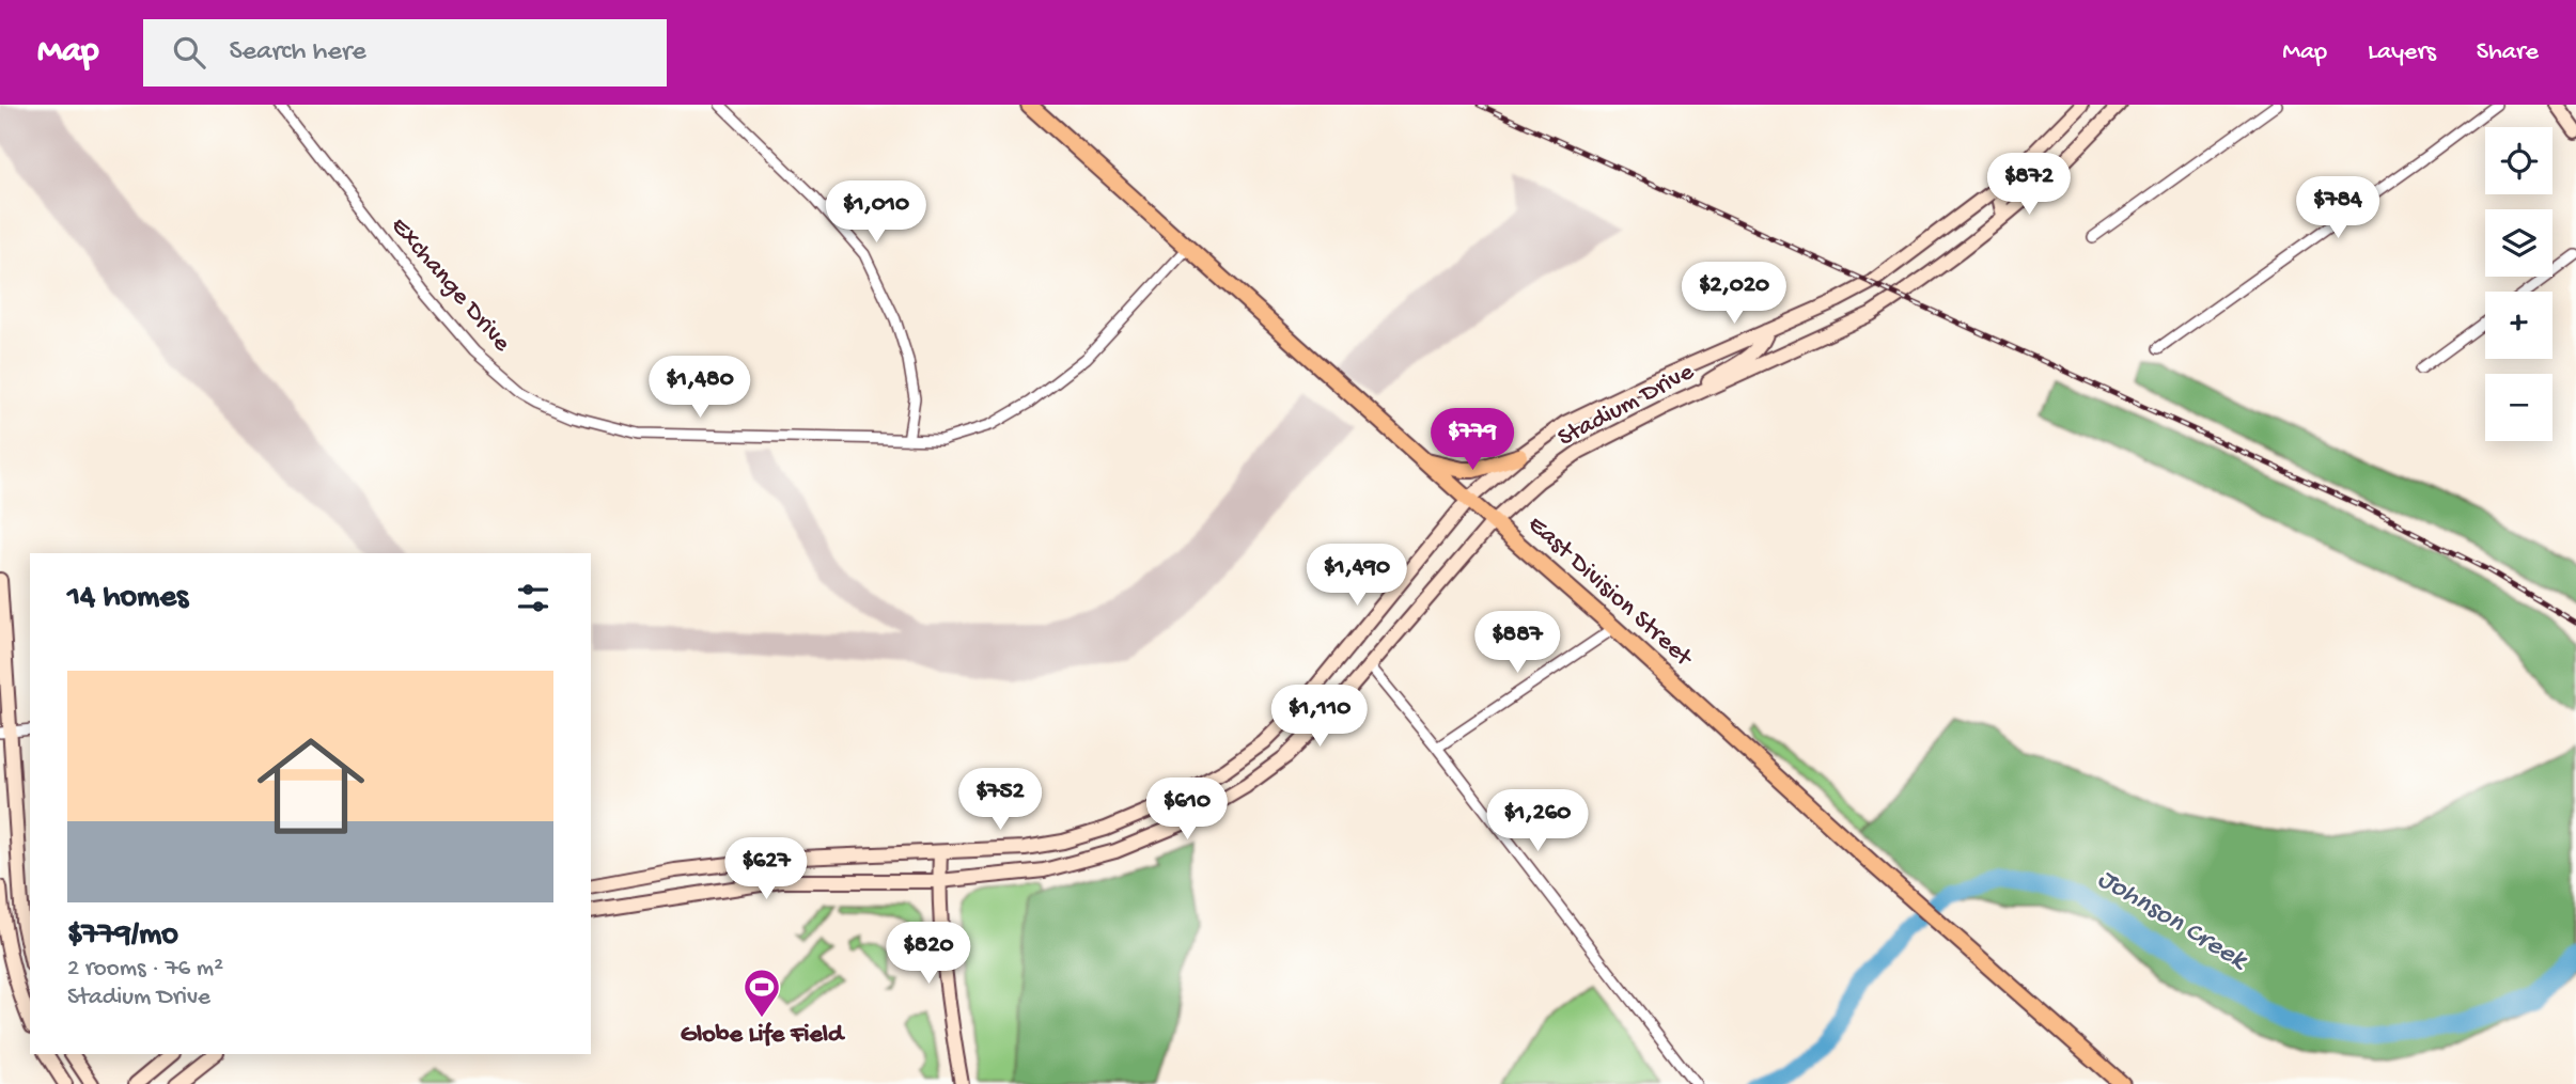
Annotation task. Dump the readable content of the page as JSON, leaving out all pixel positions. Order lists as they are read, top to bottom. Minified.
{"streets":{"main road":["Stadium Drive","East Division Street"],"street":["Exchange Drive"]},"crossings":[["Exchange Drive","East Division Street"],["Stadium Drive","East Division Street"]],"water":["Johnson Creek"],"places":{"sports":["Globe Life Field"]},"page":{"header":"Map","search":"Search here","nav":["Map","Layers","Share"],"map_buttons":["+","−"],"price":["$872","$784","$1,010","$2,020","$1,480","$779","$1,490","$887","$1,110","$752","$610","$1,260","$627","$820"],"heading":"14 homes","list":[{"name":"$779/mo","note":"2 rooms · 76 m² · Stadium Drive"}]}}
